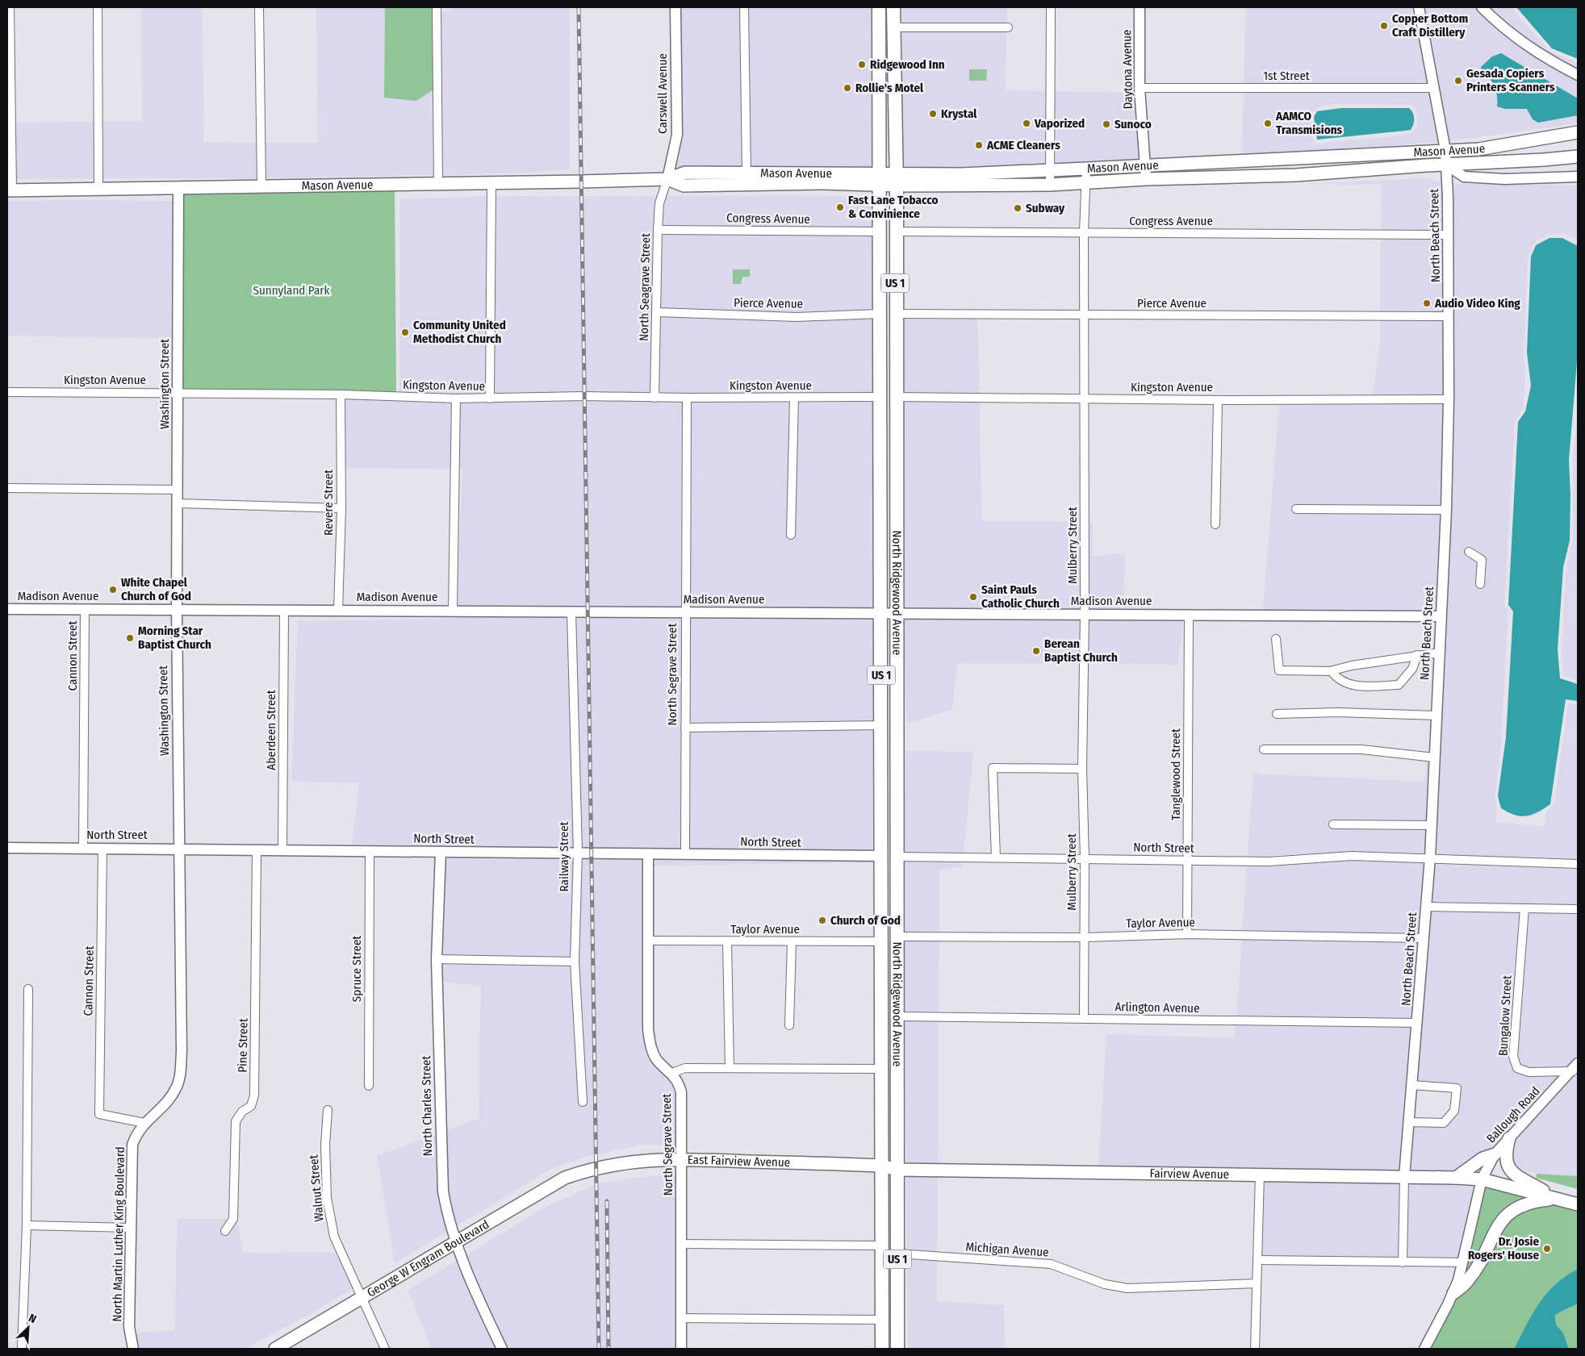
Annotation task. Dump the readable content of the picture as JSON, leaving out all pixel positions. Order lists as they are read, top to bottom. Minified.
{"streets":{"main road":["Mason Avenue","US 1","North Ridgewood Avenue","East Fairview Avenue","Fairview Avenue","George W Engram Boulevard"],"street":["Daytona Avenue","1st Street","Carswell Avenue","Congress Avenue","North Beach Street","North Seagrave Street","Pierce Avenue","Kingston Avenue","Washington Street","Revere Street","Mulberry Street","Madison Avenue","Cannon Street","North Segrave Street","Aberdeen Street","Tanglewood Street","North Street","Railway Street","Taylor Avenue","Spruce Street","Arlington Avenue","Bungalow Street","Pine Street","North Charles Street","Ballough Road","Walnut Street","North Martin Luther King Boulevard","Michigan Avenue"]},"crossings":[["Daytona Avenue","1st Street"],["Daytona Avenue","Mason Avenue"],["1st Street","North Beach Street"],["Carswell Avenue","Mason Avenue"],["Carswell Avenue","North Seagrave Street"],["Mason Avenue","North Beach Street"],["Mason Avenue","North Seagrave Street"],["Mason Avenue","Washington Street"],["Mason Avenue","Mulberry Street"],["Mason Avenue","North Ridgewood Avenue"],["Congress Avenue","North Beach Street"],["Congress Avenue","North Seagrave Street"],["Congress Avenue","Mulberry Street"],["Congress Avenue","North Ridgewood Avenue"],["North Beach Street","Pierce Avenue"],["North Beach Street","Kingston Avenue"],["North Beach Street","Madison Avenue"],["North Beach Street","North Street"],["North Beach Street","Taylor Avenue"],["North Beach Street","Arlington Avenue"],["North Beach Street","Fairview Avenue"],["North Seagrave Street","Pierce Avenue"],["North Seagrave Street","Kingston Avenue"],["Pierce Avenue","Mulberry Street"],["Pierce Avenue","North Ridgewood Avenue"],["Kingston Avenue","Washington Street"],["Kingston Avenue","Revere Street"],["Kingston Avenue","Mulberry Street"],["Kingston Avenue","North Ridgewood Avenue"],["Kingston Avenue","North Segrave Street"],["Washington Street","Madison Avenue"],["Washington Street","Cannon Street"],["Washington Street","North Street"],["Washington Street","North Martin Luther King Boulevard"],["Revere Street","Madison Avenue"],["Mulberry Street","Madison Avenue"],["Mulberry Street","North Street"],["Mulberry Street","Taylor Avenue"],["Mulberry Street","Arlington Avenue"],["North Ridgewood Avenue","Madison Avenue"],["North Ridgewood Avenue","North Street"],["North Ridgewood Avenue","Taylor Avenue"],["North Ridgewood Avenue","Arlington Avenue"],["North Ridgewood Avenue","East Fairview Avenue"],["North Ridgewood Avenue","Fairview Avenue"],["North Ridgewood Avenue","Michigan Avenue"],["Madison Avenue","Cannon Street"],["Madison Avenue","North Segrave Street"],["Madison Avenue","Aberdeen Street"],["Madison Avenue","Tanglewood Street"],["Madison Avenue","Railway Street"],["Cannon Street","North Street"],["Cannon Street","North Martin Luther King Boulevard"],["North Segrave Street","North Street"],["North Segrave Street","Taylor Avenue"],["North Segrave Street","East Fairview Avenue"],["Aberdeen Street","North Street"],["Tanglewood Street","North Street"],["Tanglewood Street","Taylor Avenue"],["North Street","Railway Street"],["North Street","Spruce Street"],["North Street","Pine Street"],["North Street","North Charles Street"],["Bungalow Street","Ballough Road"],["North Charles Street","George W Engram Boulevard"],["Ballough Road","Fairview Avenue"],["East Fairview Avenue","Fairview Avenue"],["East Fairview Avenue","George W Engram Boulevard"],["Walnut Street","George W Engram Boulevard"]],"parks":["Sunnyland Park"],"places":["Copper Bottom Craft Distillery","Ridgewood Inn","Gesada Copiers Printers Scanners","Rollie's Motel","Krystal","Vaporized","AAMCO Transmisions","Sunoco","ACME Cleaners","Fast Lane Tobacco & Convinience","Subway","Audio Video King","Community United Methodist Church","White Chapel Church of God","Saint Pauls Catholic Church","Morning Star Baptist Church","Berean Baptist Church","Church of God","Dr. Josie Rogers' House"],"north":"top right"}
